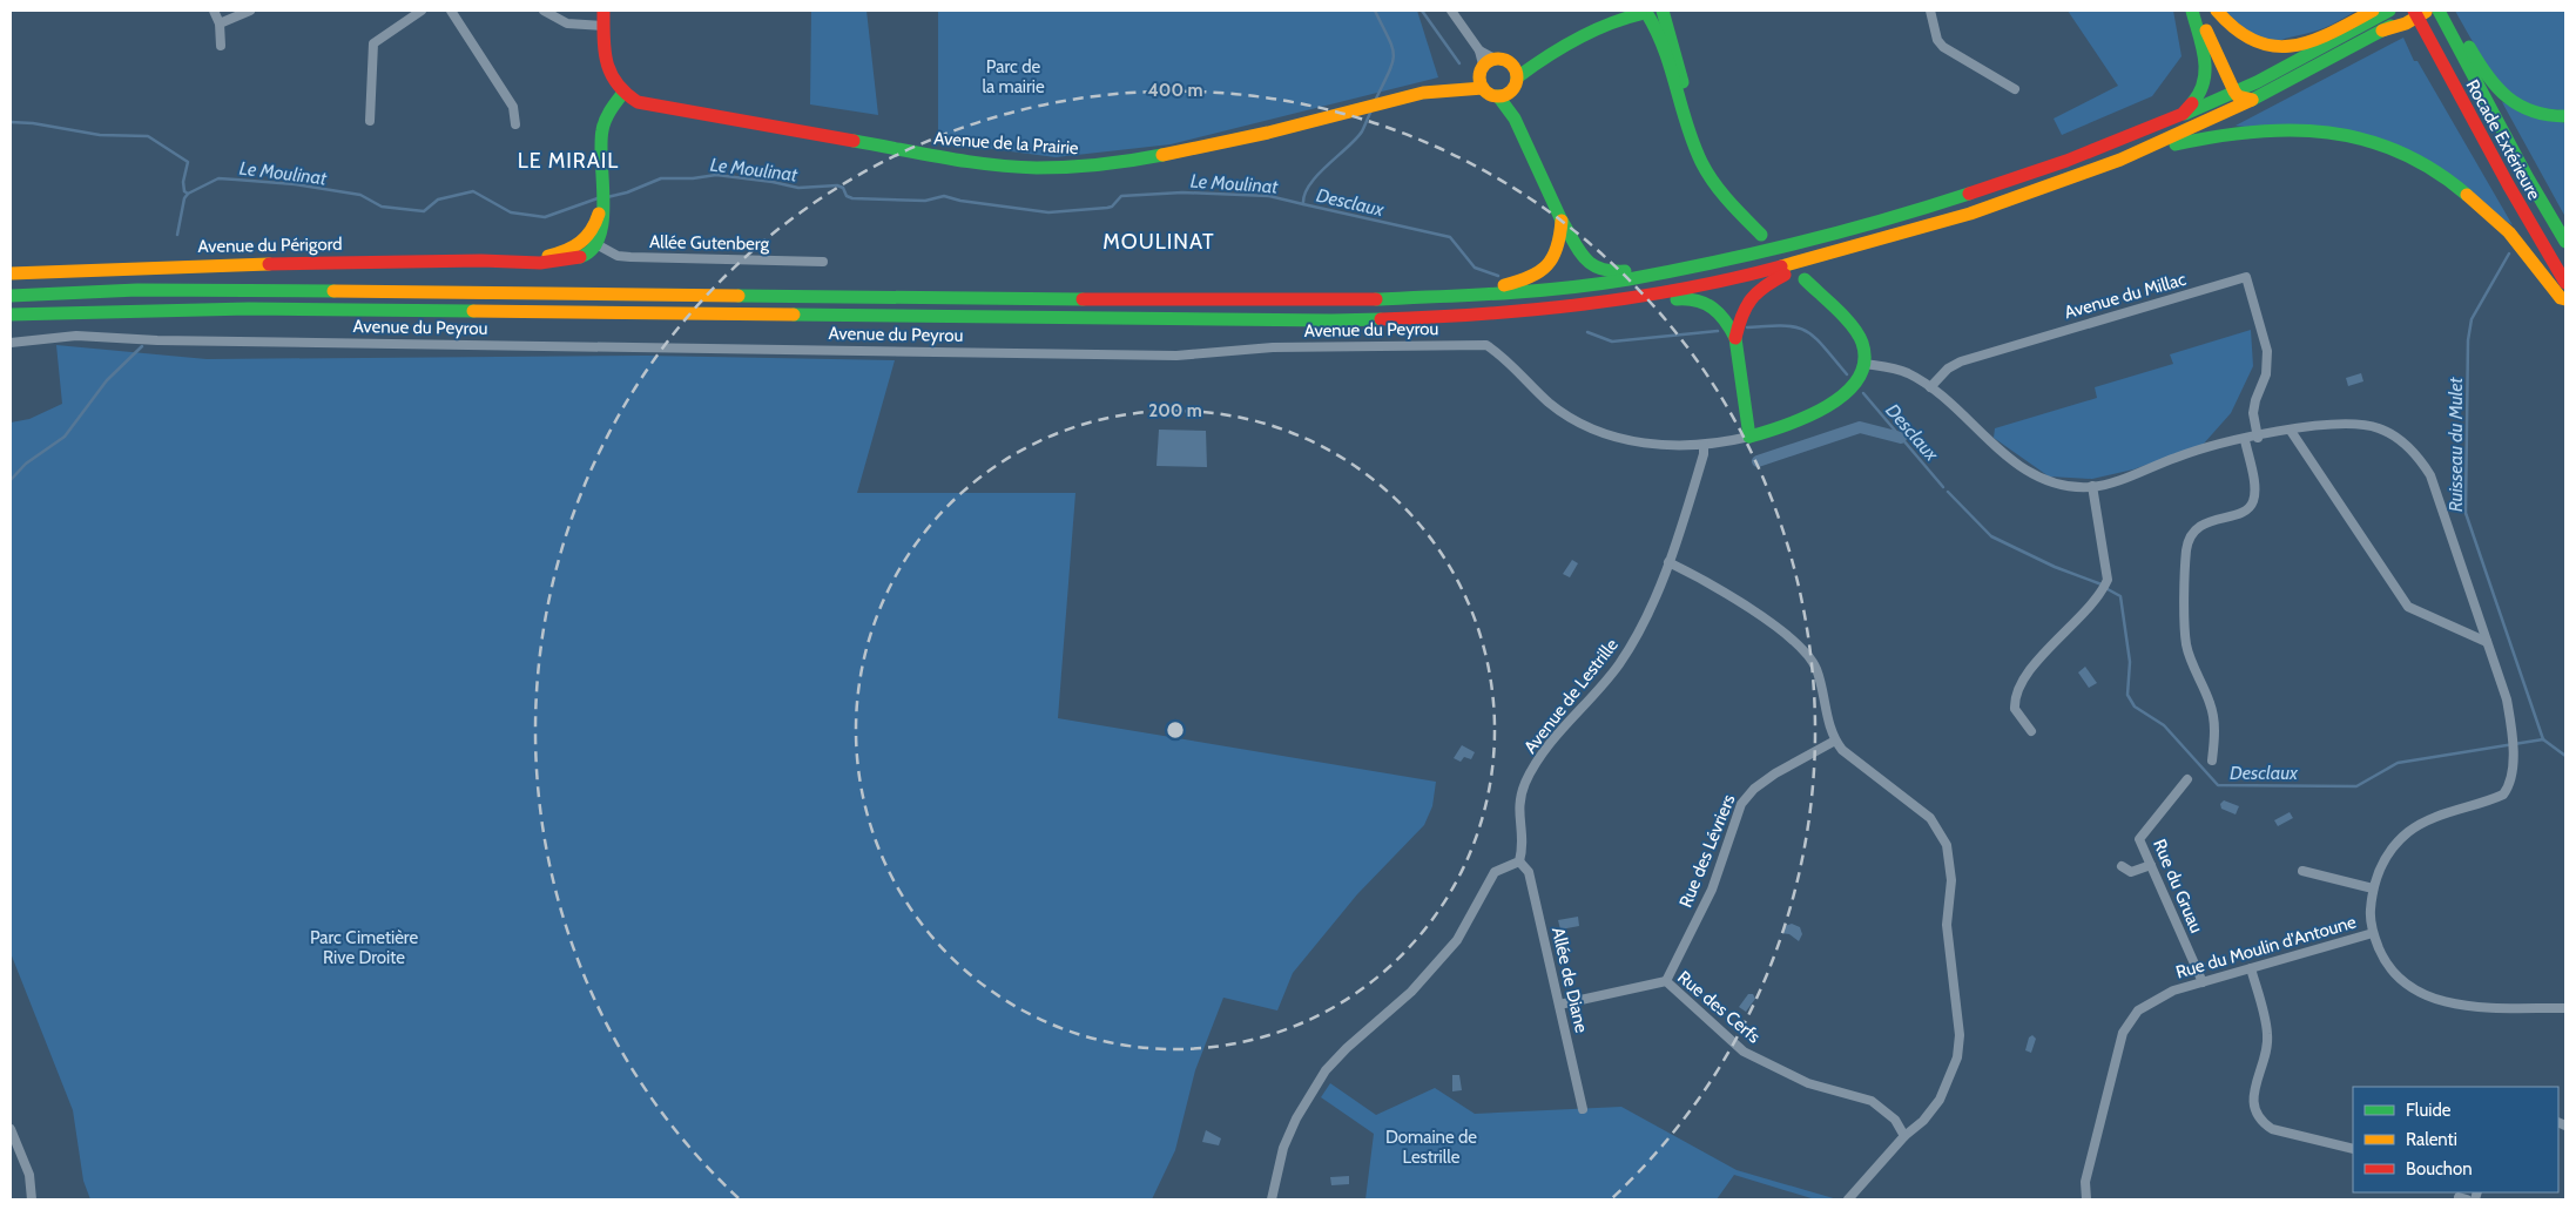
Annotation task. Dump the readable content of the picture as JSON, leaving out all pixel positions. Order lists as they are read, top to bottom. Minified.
{"streets":{"main road":["Rocade Extérieure","Avenue de la Prairie","Avenue du Périgord"],"street":["Allée Gutenberg","Avenue du Millac","Avenue du Peyrou","Avenue de Lestrille","Rue des Lévriers","Rue du Gruau","Rue du Moulin d'Antoune","Allée de Diane","Rue des Cerfs"]},"crossings":[["Avenue de la Prairie","Avenue du Périgord"],["Allée Gutenberg","Avenue du Périgord"],["Avenue du Millac","Rue du Moulin d'Antoune"],["Avenue du Peyrou","Avenue de Lestrille"],["Avenue de Lestrille","Allée de Diane"],["Rue des Lévriers","Rue des Cerfs"],["Rue du Gruau","Rue du Moulin d'Antoune"],["Allée de Diane","Rue des Cerfs"]],"districts":["LE MIRAIL","MOULINAT"],"water":["Le Moulinat","Desclaux","Ruisseau du Mulet"],"parks":["Parc de la mairie","Parc Cimetière Rive Droite","Domaine de Lestrille"],"legend":["Fluide","Ralenti","Bouchon"],"rings":["400 m","200 m"]}
